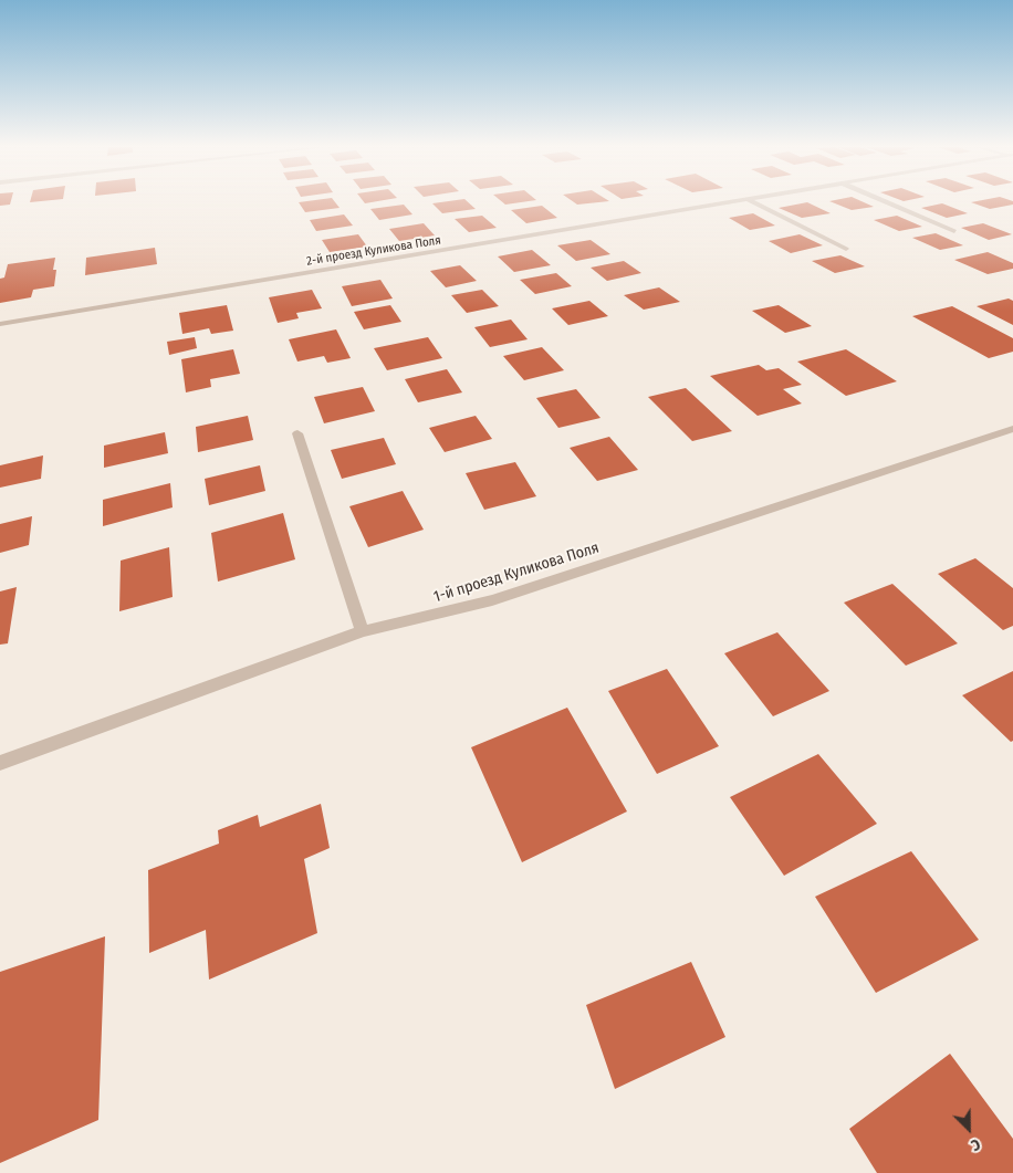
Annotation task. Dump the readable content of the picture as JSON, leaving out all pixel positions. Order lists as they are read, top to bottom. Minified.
{"streets":{"street":["2-й проезд Куликова Поля","1-й проезд Куликова Поля"]},"north":"bottom right"}
